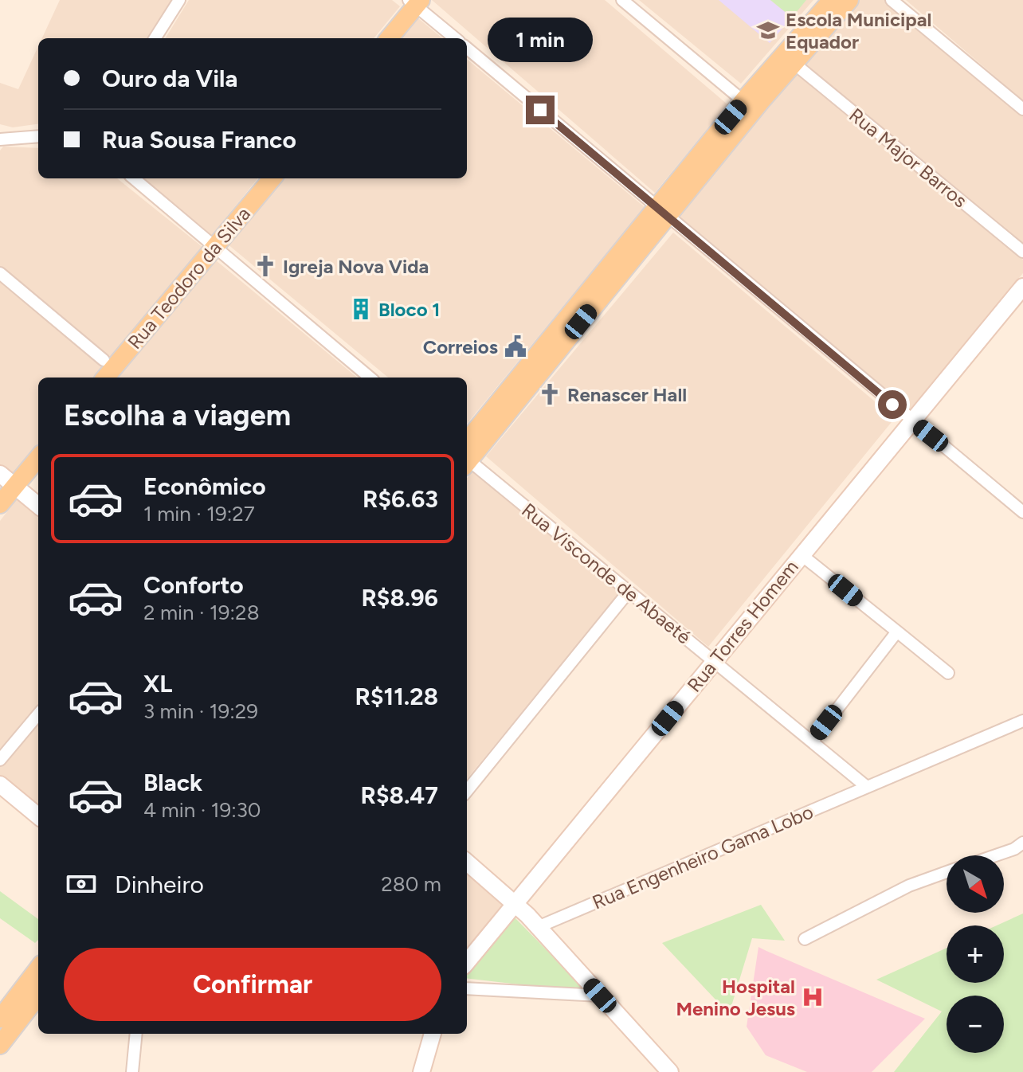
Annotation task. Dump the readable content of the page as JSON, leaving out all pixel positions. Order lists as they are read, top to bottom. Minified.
{"streets":{"main road":["Rua Teodoro da Silva"],"street":["Rua Major Barros","Rua Visconde de Abaeté","Rua Torres Homem","Rua Engenheiro Gama Lobo"]},"crossings":[["Rua Visconde de Abaeté","Rua Torres Homem"],["Rua Visconde de Abaeté","Rua Engenheiro Gama Lobo"]],"places":{"school or university":["Escola Municipal Equador"],"church":["Igreja Nova Vida","Renascer Hall"],"building":["Bloco 1"],"public building":["Correios"],"hospital":["Hospital Menino Jesus"]},"north":"bottom right","page":{"bubble":"1 min","banner":["Ouro da Vila","Rua Sousa Franco"],"heading":"Escolha a viagem","list":[{"name":"Econômico","note":"1 min · 19:27","value":"R$6.63"},{"name":"Conforto","note":"2 min · 19:28","value":"R$8.96"},{"name":"XL","note":"3 min · 19:29","value":"R$11.28"},{"name":"Black","note":"4 min · 19:30","value":"R$8.47"}],"pay":["Dinheiro","280 m"],"map_buttons":["+","−"],"buttons":"Confirmar"}}
